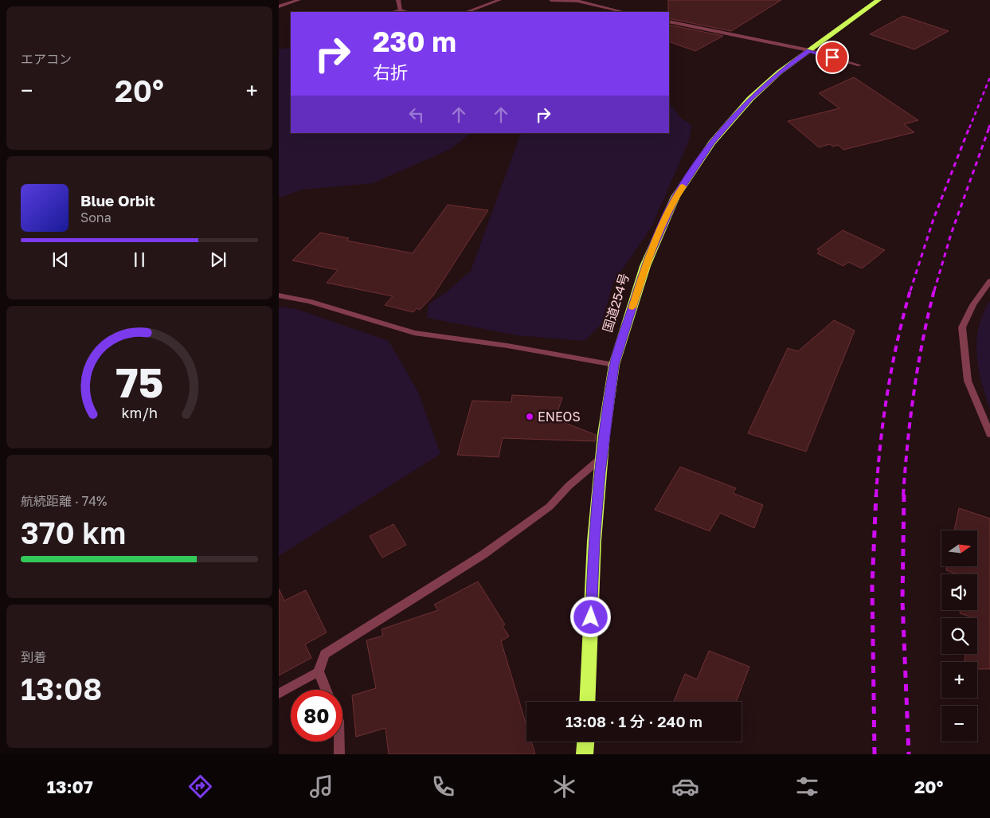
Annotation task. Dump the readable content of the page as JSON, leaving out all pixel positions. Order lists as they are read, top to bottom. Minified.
{"streets":{"highway":["国道254号"]},"places":["ENEOS"],"north":"right","page":{"tile":["エアコン",["航続距離 · 74%","370 km"],["到着","13:08"]],"turn":["230 m","右折"],"heat":["−","20°","+"],"song":["Blue Orbit","Sona"],"map_buttons":["+","−"],"limit":"80","trip":"13:08 · 1 分 · 240 m","tabs":["13:07","20°"],"gauge":["75","km/h"]}}
